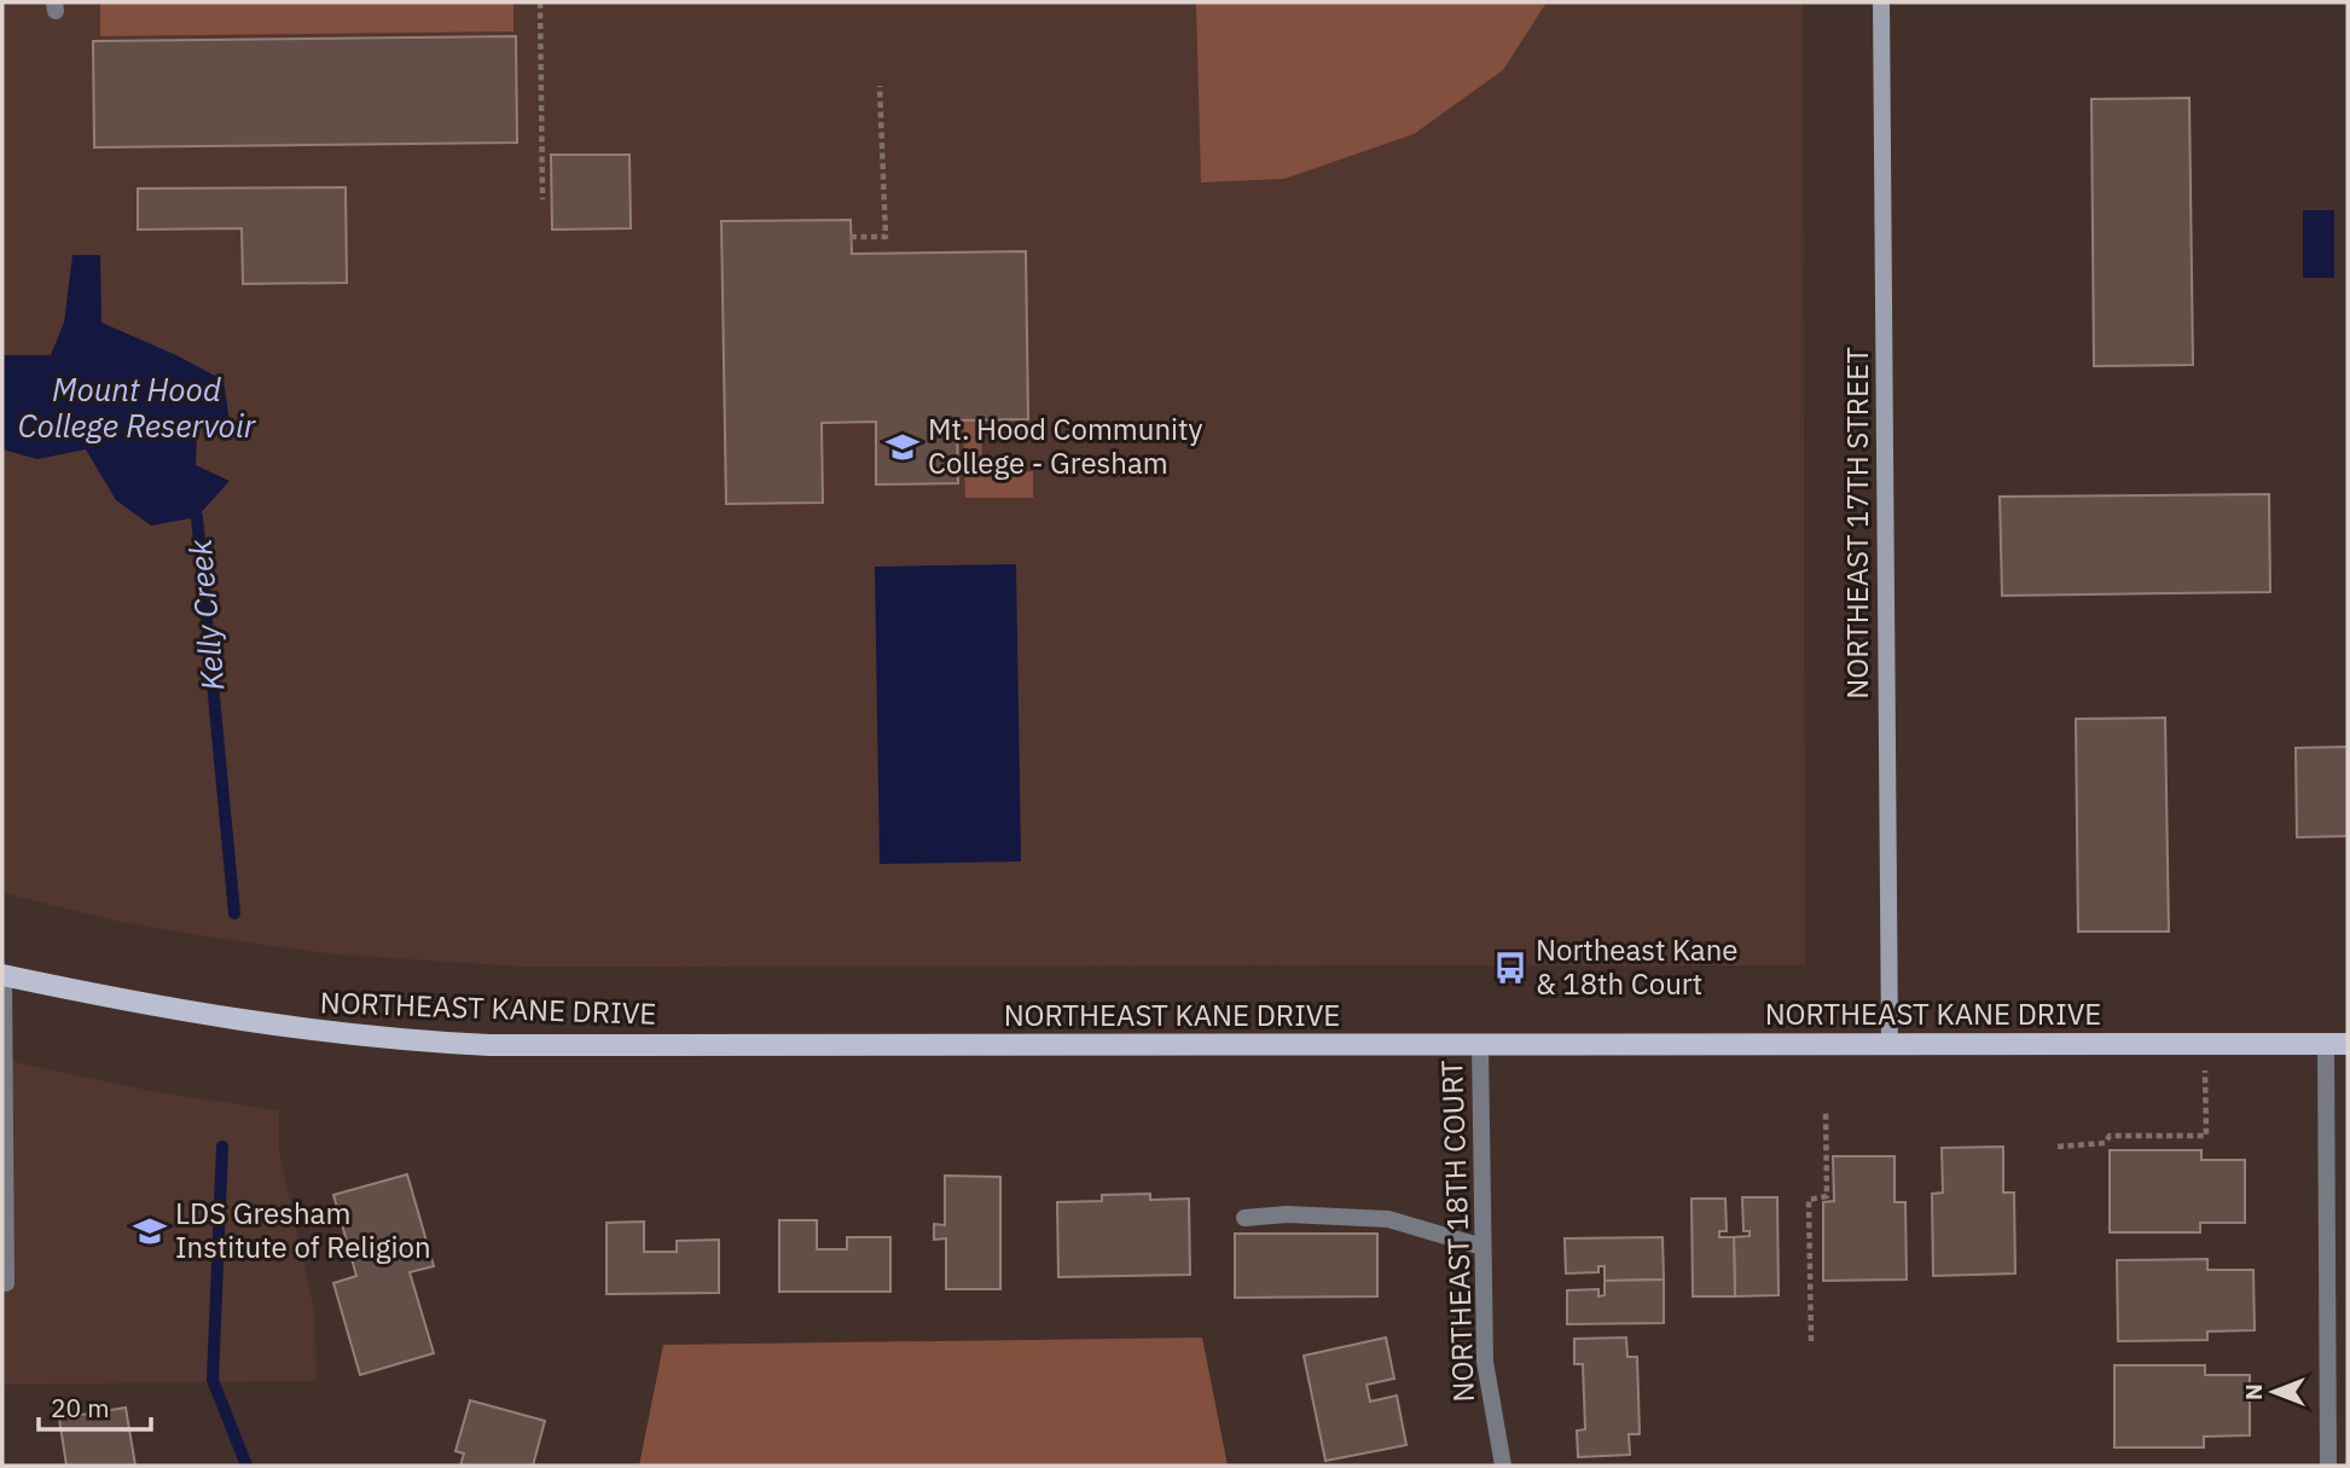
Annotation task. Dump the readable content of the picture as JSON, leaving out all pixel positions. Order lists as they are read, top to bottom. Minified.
{"streets":{"main road":["NORTHEAST KANE DRIVE"],"street":["NORTHEAST 17TH STREET","NORTHEAST 18TH COURT"]},"crossings":[["NORTHEAST 17TH STREET","NORTHEAST KANE DRIVE"],["NORTHEAST KANE DRIVE","NORTHEAST 18TH COURT"]],"water":["Mount Hood College Reservoir","Kelly Creek"],"places":{"school or university":["Mt. Hood Community College - Gresham","LDS Gresham Institute of Religion"],"bus stop":["Northeast Kane & 18th Court"]},"scale_bar":"20 m","north":"left"}
